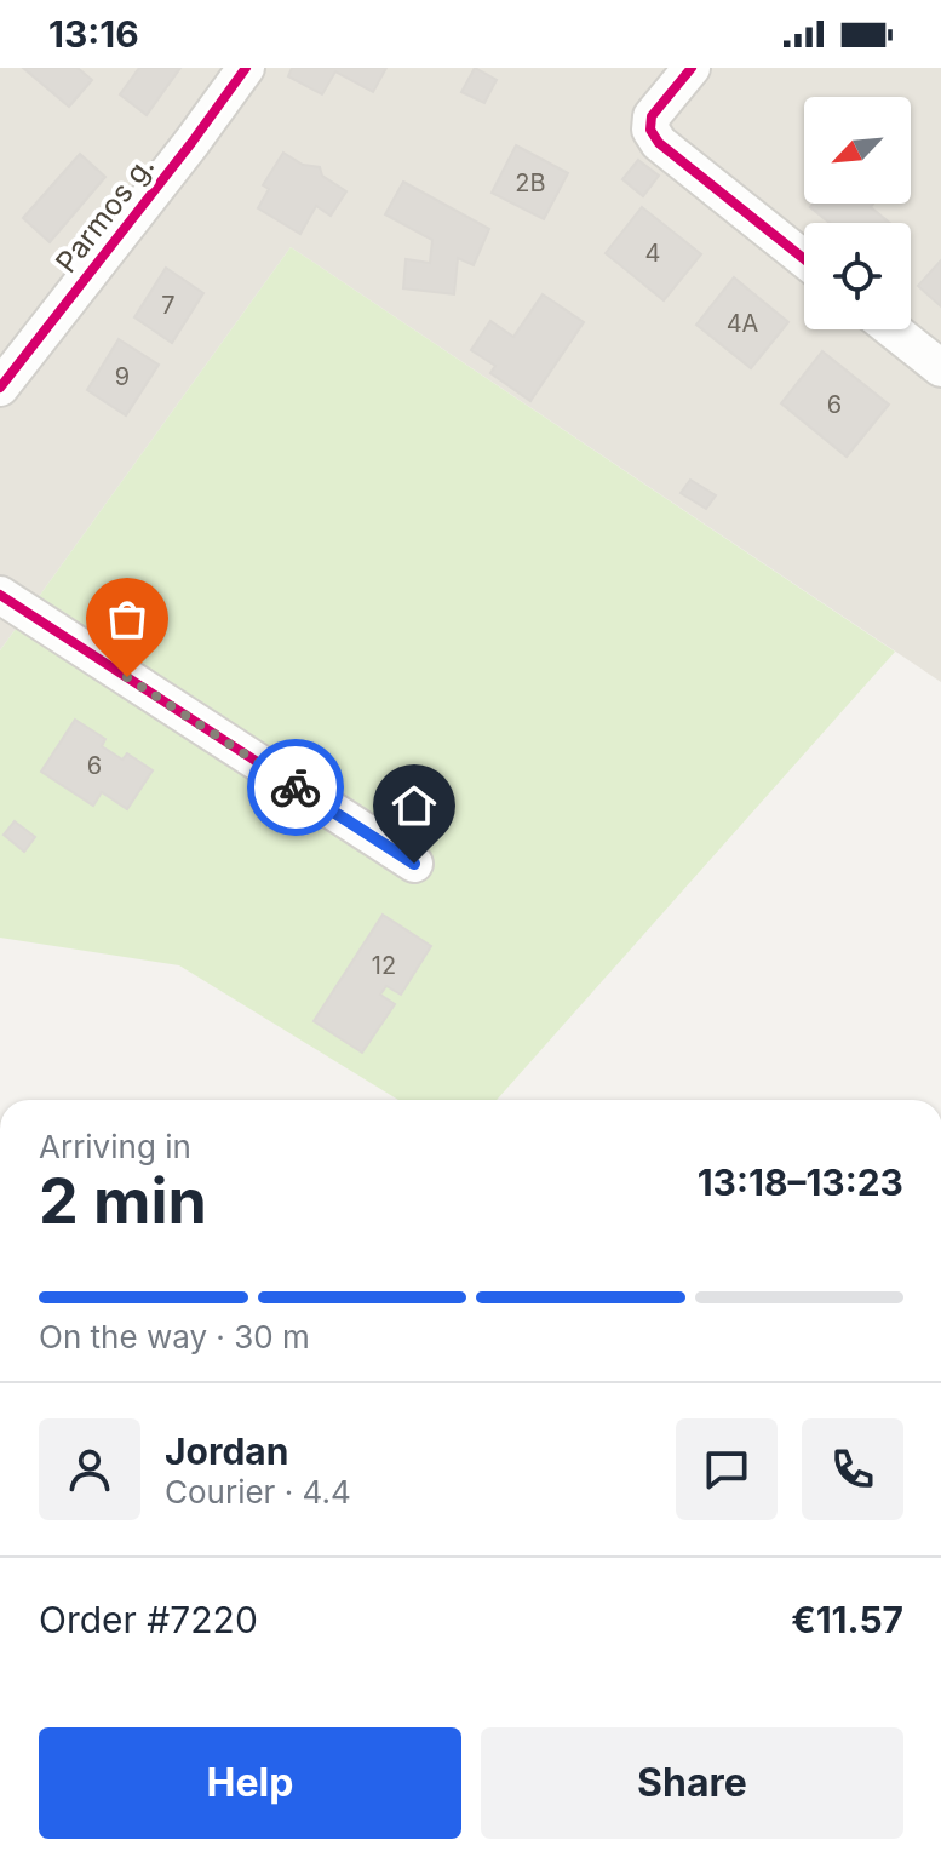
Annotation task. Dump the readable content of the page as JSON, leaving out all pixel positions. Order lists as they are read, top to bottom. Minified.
{"streets":{"street":["Parmos g."]},"house_numbers":["2B","4","7","4A","9","6","6","12"],"north":"bottom left","page":{"status":"13:16","heading":["2 min","Arriving in","13:18–13:23"],"panel":["Jordan","Courier · 4.4","Order #7220","€11.57"],"bar":"On the way · 30 m","buttons":["Help","Share"]}}
